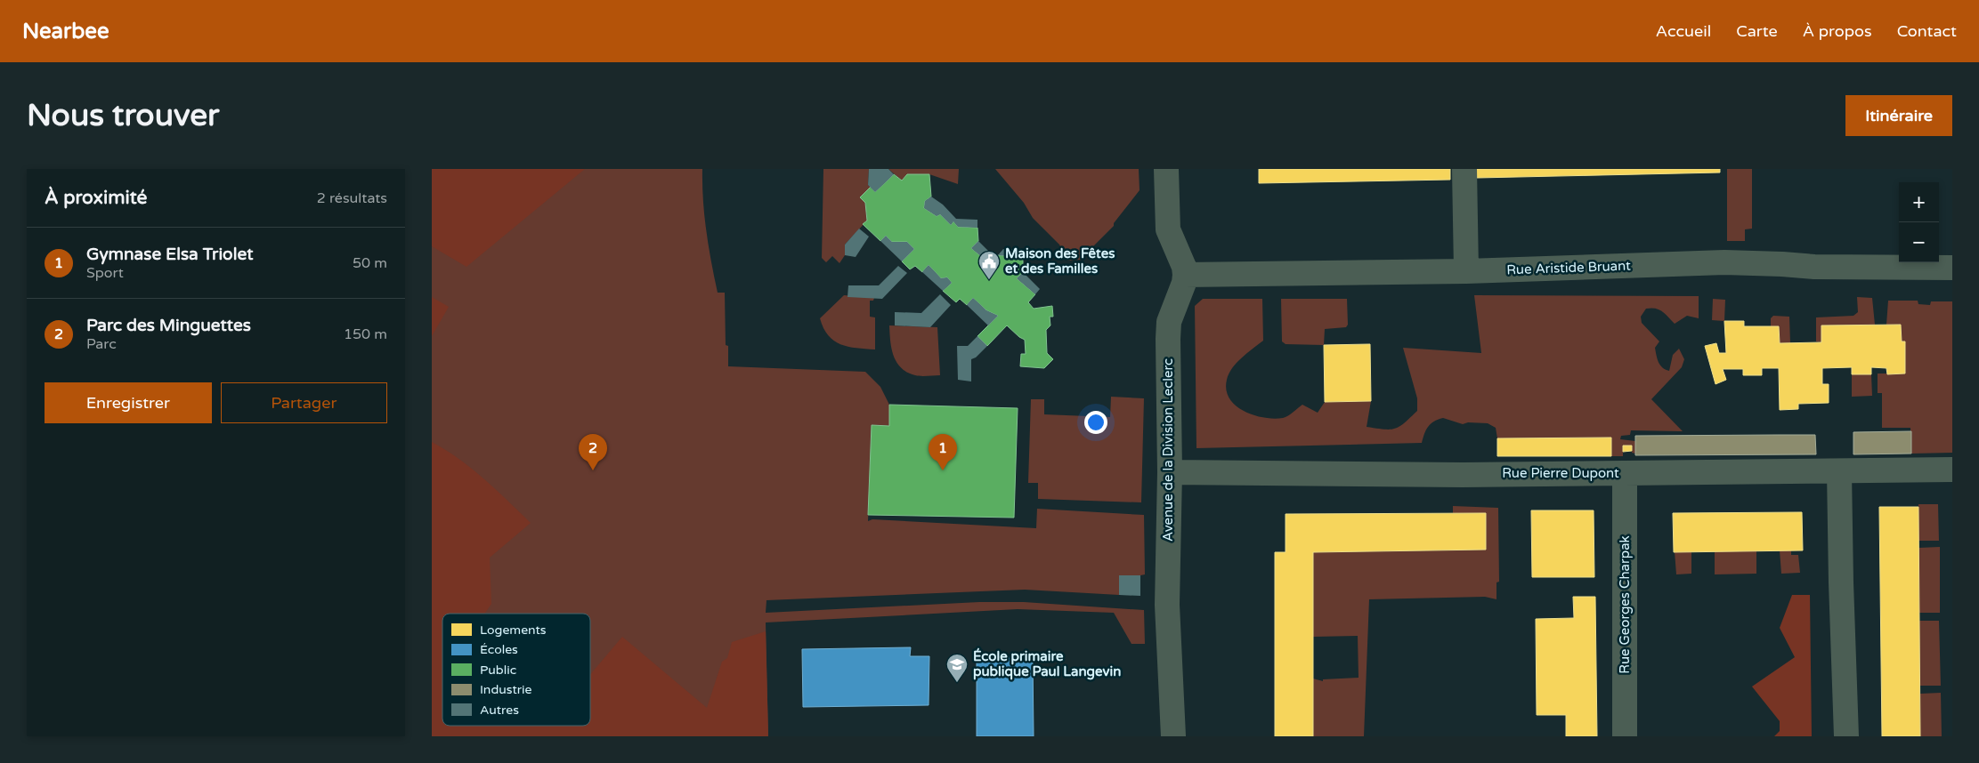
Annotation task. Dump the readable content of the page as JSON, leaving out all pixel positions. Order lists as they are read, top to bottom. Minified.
{"streets":{"street":["Rue Aristide Bruant","Avenue de la Division Leclerc","Rue Pierre Dupont","Rue Georges Charpak"]},"crossings":[["Rue Aristide Bruant","Avenue de la Division Leclerc"],["Avenue de la Division Leclerc","Rue Pierre Dupont"],["Rue Pierre Dupont","Rue Georges Charpak"]],"places":{"public building":["Maison des Fêtes et des Familles"],"school or university":["École primaire publique Paul Langevin"]},"legend":["Logements","Écoles","Public","Industrie","Autres"],"page":{"header":"Nearbee","nav":["Accueil","Carte","À propos","Contact"],"buttons":["Itinéraire",["Enregistrer","Partager"]],"title":"Nous trouver","heading":["À proximité","2 résultats"],"map_buttons":["+","−"],"list":[{"mark":"1","name":"Gymnase Elsa Triolet","note":"Sport","value":"50 m"},{"mark":"2","name":"Parc des Minguettes","note":"Parc","value":"150 m"}],"pins":["1","2"]}}
